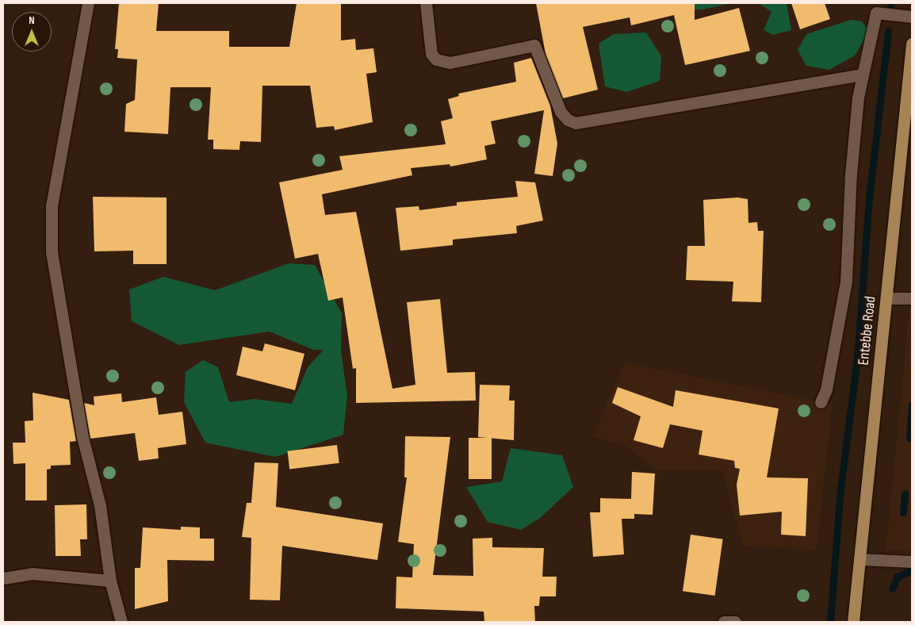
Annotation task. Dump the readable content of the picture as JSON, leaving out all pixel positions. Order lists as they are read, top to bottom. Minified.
{"streets":{"main road":["Entebbe Road"]},"north":"top"}
